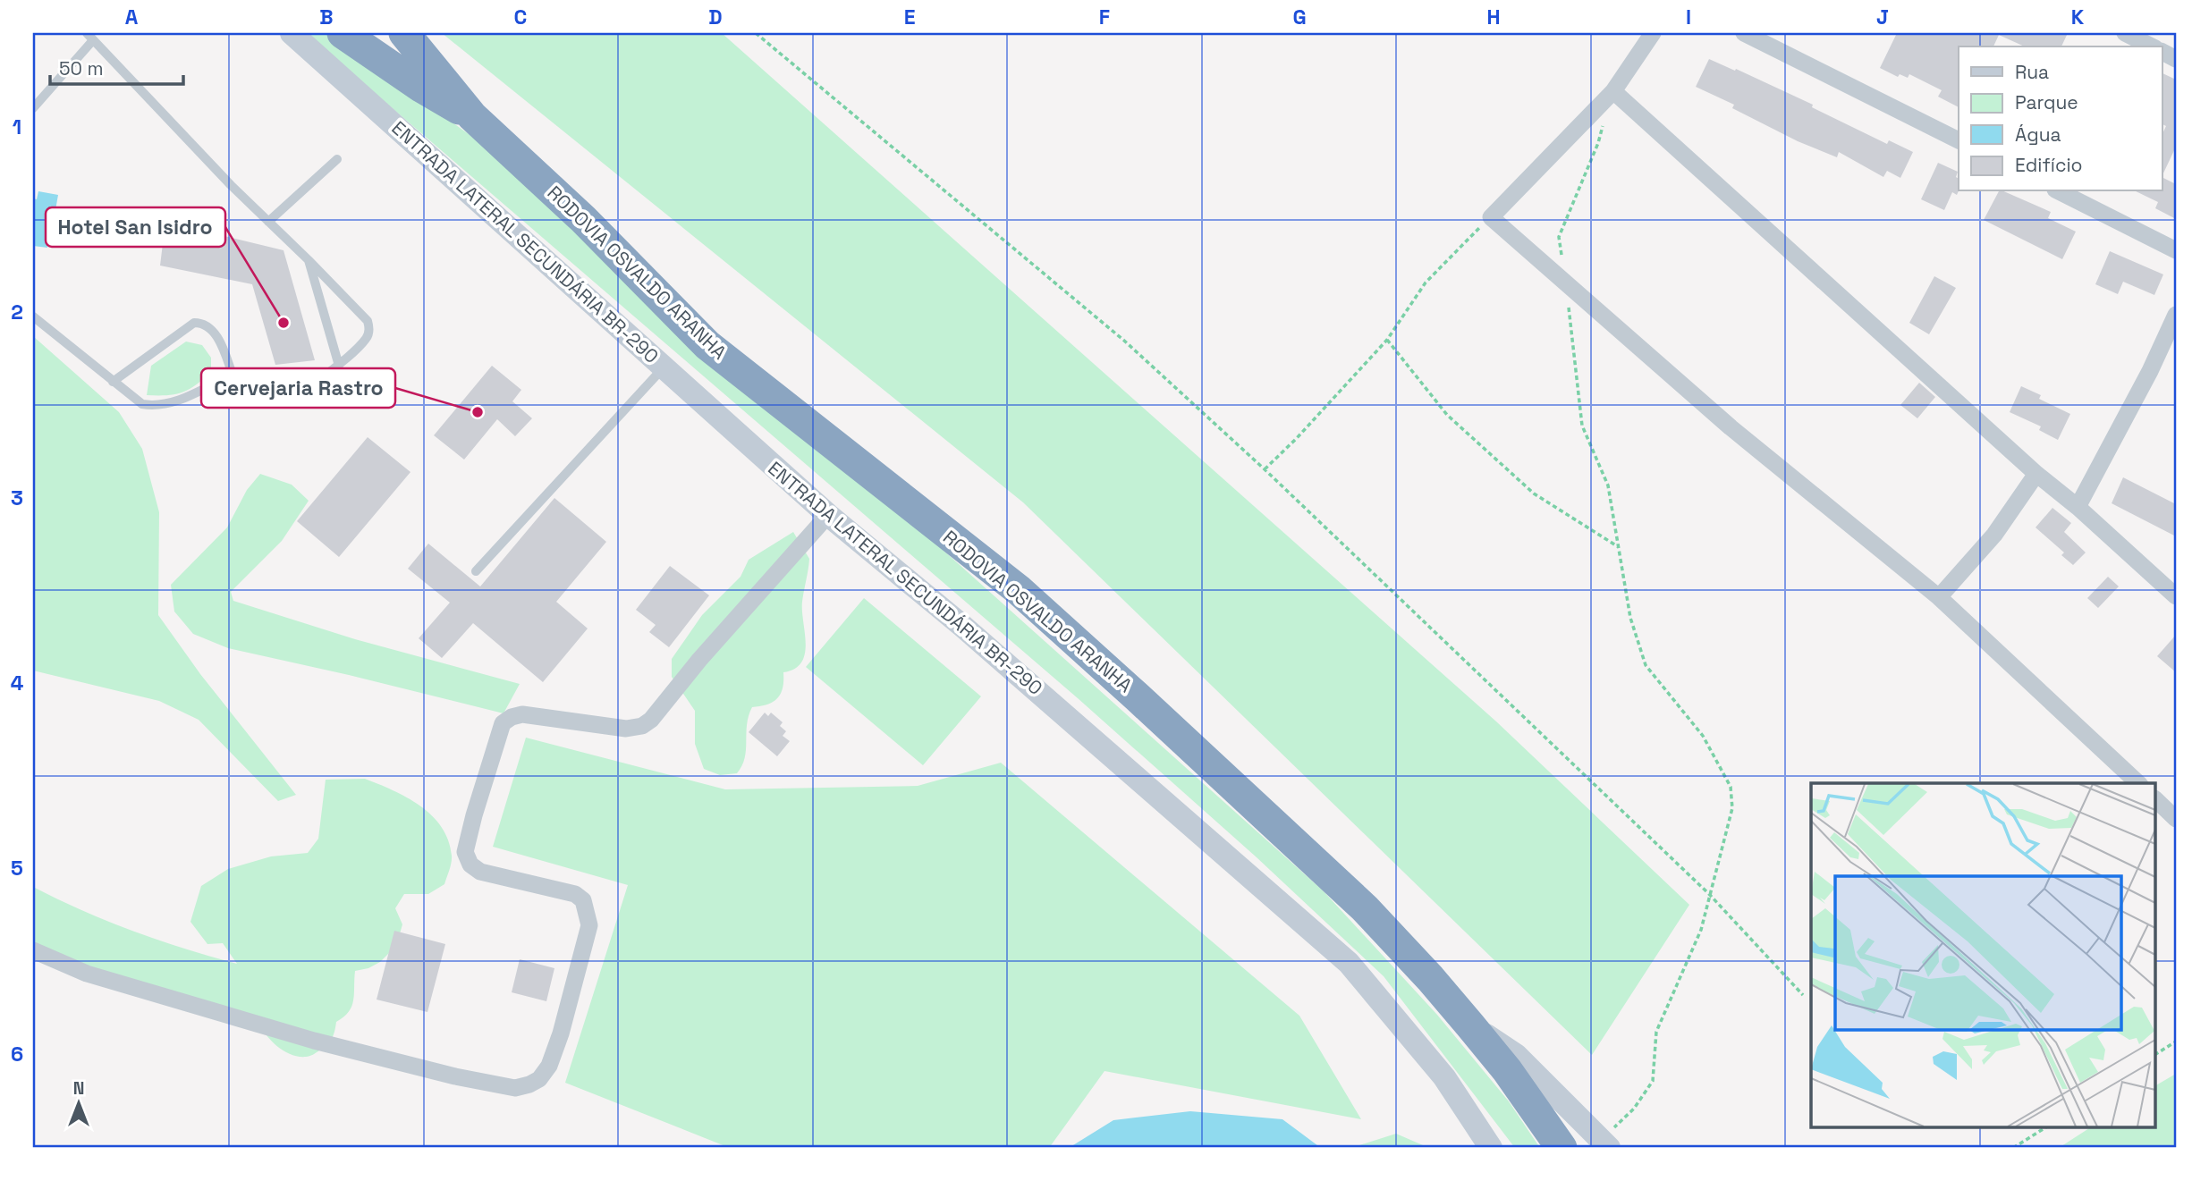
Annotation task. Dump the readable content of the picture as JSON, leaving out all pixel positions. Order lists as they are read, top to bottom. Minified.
{"streets":{"highway":["RODOVIA OSVALDO ARANHA"],"main road":["ENTRADA LATERAL SECUNDÁRIA BR-290"]},"places":["Hotel San Isidro","Cervejaria Rastro"],"legend":["Rua","Parque","Água","Edifício"],"scale_bar":"50 m","north":"top","grid":{"columns":["A","B","C","D","E","F","G","H","I","J","K"],"rows":["1","2","3","4","5","6"]}}
